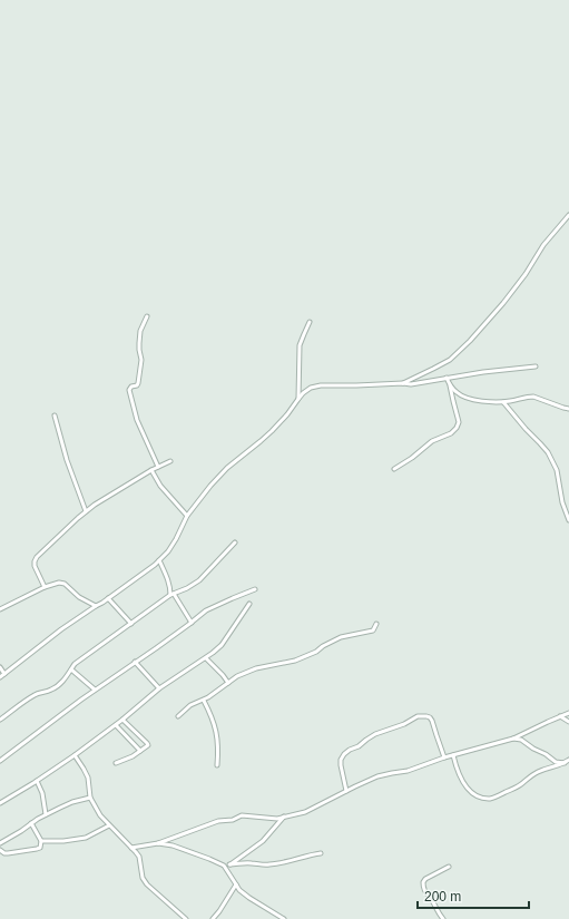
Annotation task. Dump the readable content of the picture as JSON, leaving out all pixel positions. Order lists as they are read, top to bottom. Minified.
{"scale_bar":"200 m"}
